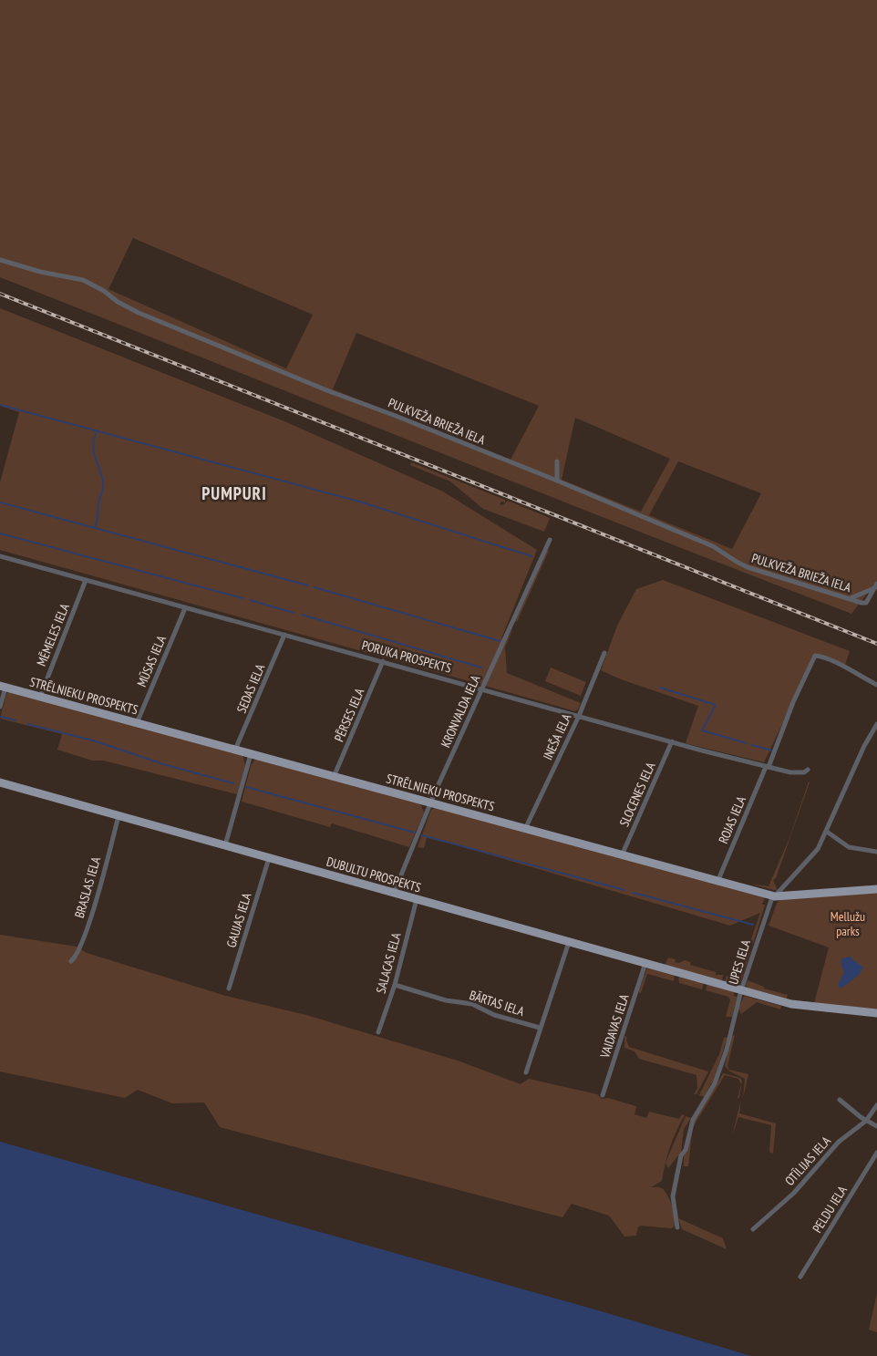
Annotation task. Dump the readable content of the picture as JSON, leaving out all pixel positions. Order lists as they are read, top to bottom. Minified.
{"streets":{"main road":["STRĒLNIEKU PROSPEKTS","DUBULTU PROSPEKTS"],"street":["PULKVEŽA BRIEŽA IELA","MĒMELES IELA","PORUKA PROSPEKTS","MŪSAS IELA","SEDAS IELA","KRONVALDA IELA","PĒRSES IELA","INEŠA IELA","SLOCENES IELA","ROJAS IELA","BRASLAS IELA","GAUJAS IELA","UPES IELA","SALACAS IELA","BĀRTAS IELA","VAIDAVAS IELA","OTĪLIJAS IELA","PELDU IELA"]},"crossings":[["MĒMELES IELA","PORUKA PROSPEKTS"],["MĒMELES IELA","STRĒLNIEKU PROSPEKTS"],["PORUKA PROSPEKTS","MŪSAS IELA"],["PORUKA PROSPEKTS","SEDAS IELA"],["PORUKA PROSPEKTS","KRONVALDA IELA"],["PORUKA PROSPEKTS","PĒRSES IELA"],["PORUKA PROSPEKTS","INEŠA IELA"],["PORUKA PROSPEKTS","SLOCENES IELA"],["PORUKA PROSPEKTS","ROJAS IELA"],["MŪSAS IELA","STRĒLNIEKU PROSPEKTS"],["SEDAS IELA","STRĒLNIEKU PROSPEKTS"],["STRĒLNIEKU PROSPEKTS","KRONVALDA IELA"],["STRĒLNIEKU PROSPEKTS","PĒRSES IELA"],["STRĒLNIEKU PROSPEKTS","INEŠA IELA"],["STRĒLNIEKU PROSPEKTS","SLOCENES IELA"],["STRĒLNIEKU PROSPEKTS","ROJAS IELA"],["STRĒLNIEKU PROSPEKTS","UPES IELA"],["KRONVALDA IELA","DUBULTU PROSPEKTS"],["DUBULTU PROSPEKTS","BRASLAS IELA"],["DUBULTU PROSPEKTS","GAUJAS IELA"],["DUBULTU PROSPEKTS","UPES IELA"],["DUBULTU PROSPEKTS","SALACAS IELA"],["DUBULTU PROSPEKTS","VAIDAVAS IELA"],["SALACAS IELA","BĀRTAS IELA"]],"districts":["PUMPURI"],"parks":["Mellužu parks"]}
